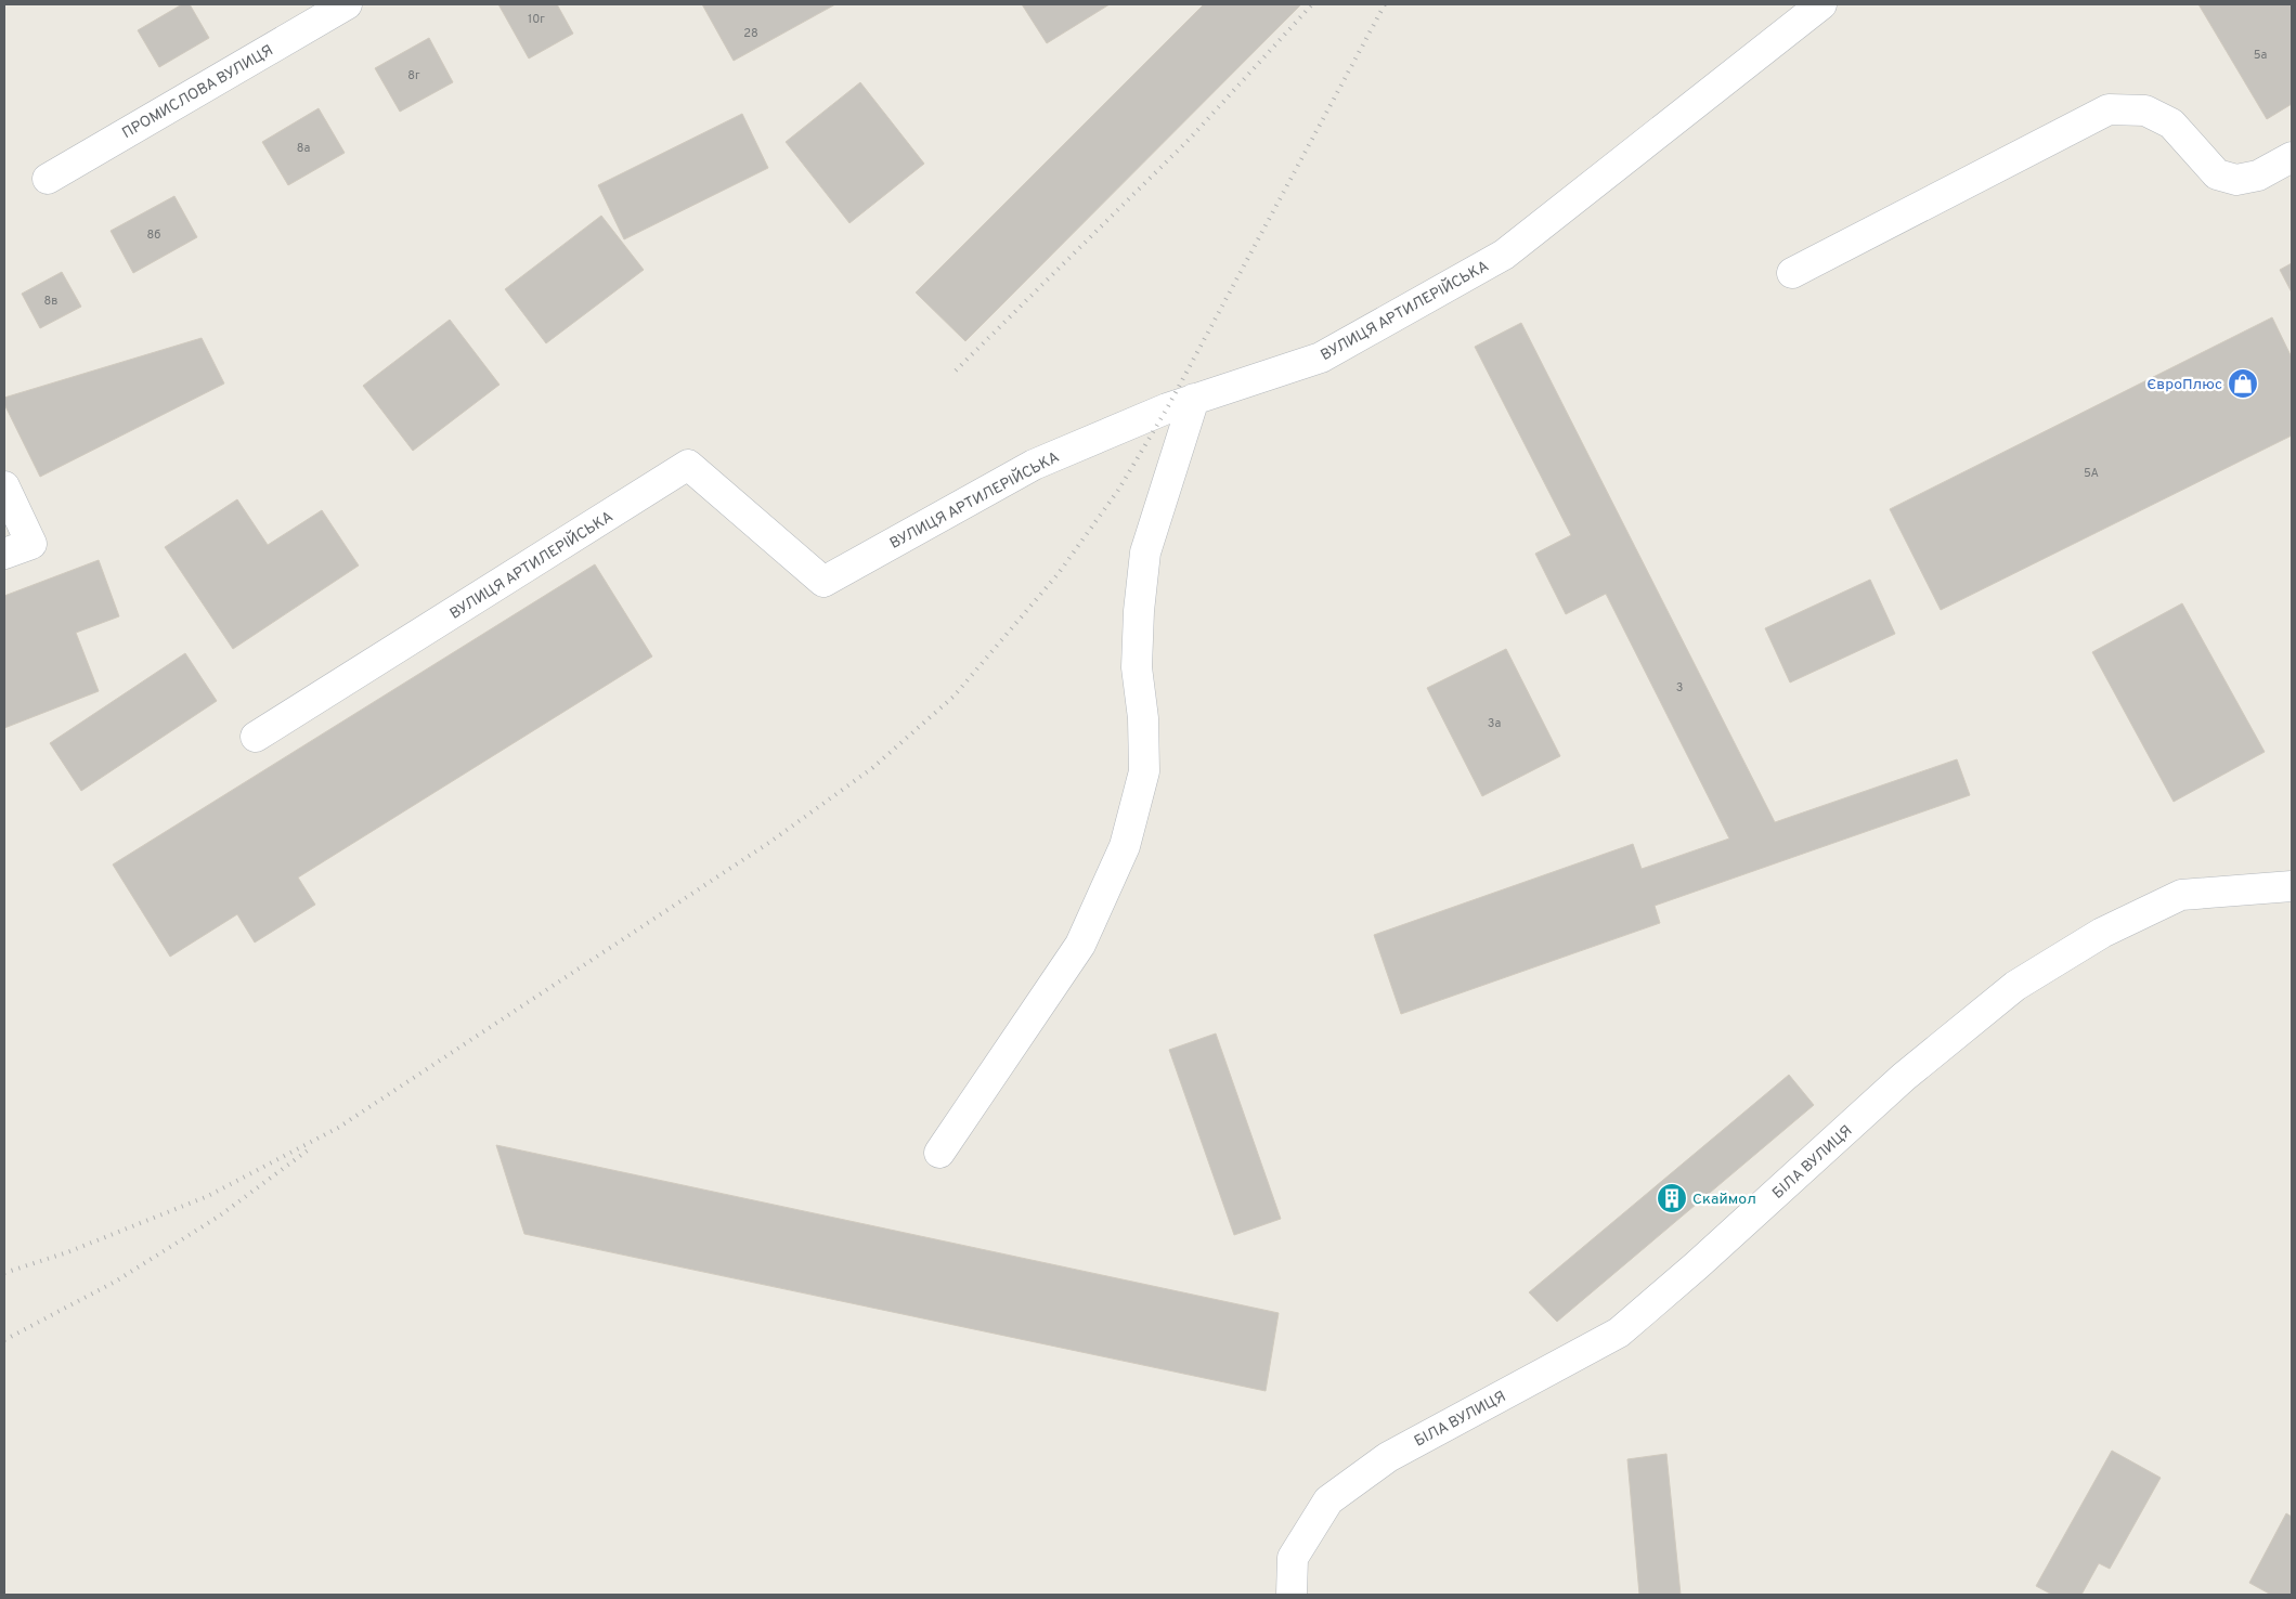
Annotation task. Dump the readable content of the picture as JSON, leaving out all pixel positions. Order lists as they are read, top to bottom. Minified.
{"streets":{"street":["ПРОМИСЛОВА ВУЛИЦЯ","ВУЛИЦЯ АРТИЛЕРІЙСЬКА","БІЛА ВУЛИЦЯ"]},"places":{"shop":["ЄвроПлюс"],"building":["Скаймол"]},"house_numbers":["10г","28","5а","8г","8а","8б","8в","5А","3","3а"]}
